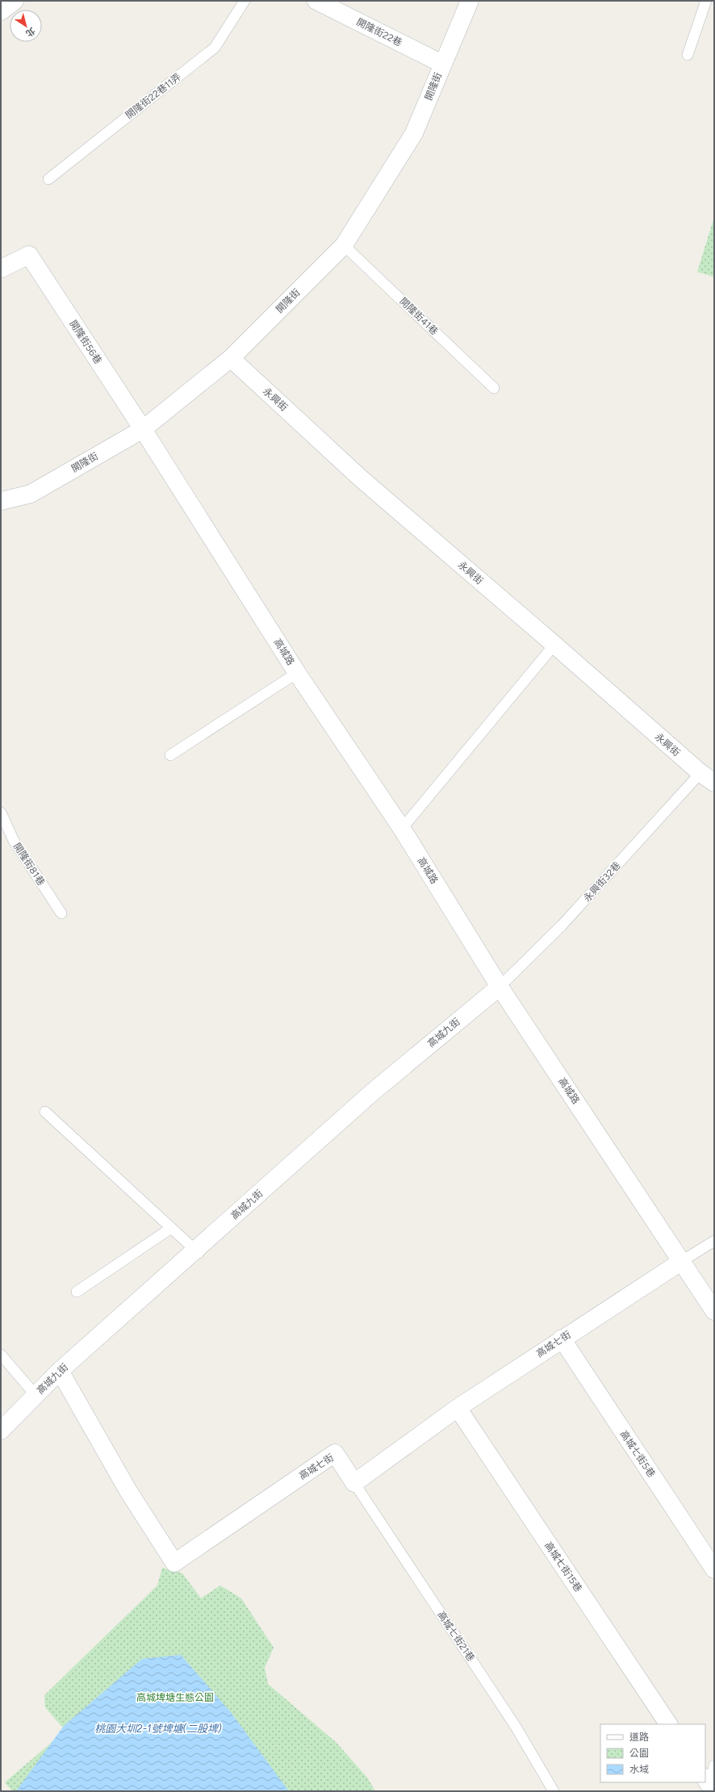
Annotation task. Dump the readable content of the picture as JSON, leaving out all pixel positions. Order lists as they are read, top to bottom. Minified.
{"streets":{"street":["開隆街22巷","開隆街","開隆街56巷","永興街","高城路","高城九街","高城七街","高城七街5巷","高城七街15巷"],"lane":["開隆街22巷11弄","開隆街41巷","開隆街81巷","永興街32巷","高城七街21巷"]},"crossings":[["開隆街22巷","開隆街"],["開隆街","開隆街41巷"],["開隆街","開隆街56巷"],["開隆街","永興街"],["開隆街","高城路"],["開隆街56巷","高城路"],["永興街","永興街32巷"],["高城路","永興街32巷"],["高城路","高城九街"],["高城路","高城七街"],["永興街32巷","高城九街"],["高城九街","高城七街"],["高城七街","高城七街5巷"],["高城七街","高城七街15巷"],["高城七街","高城七街21巷"]],"water":["桃園大圳2-1號埤塘(二股埤)"],"parks":["高城埤塘生態公園"],"legend":["道路","公園","水域"],"north":"bottom right"}
